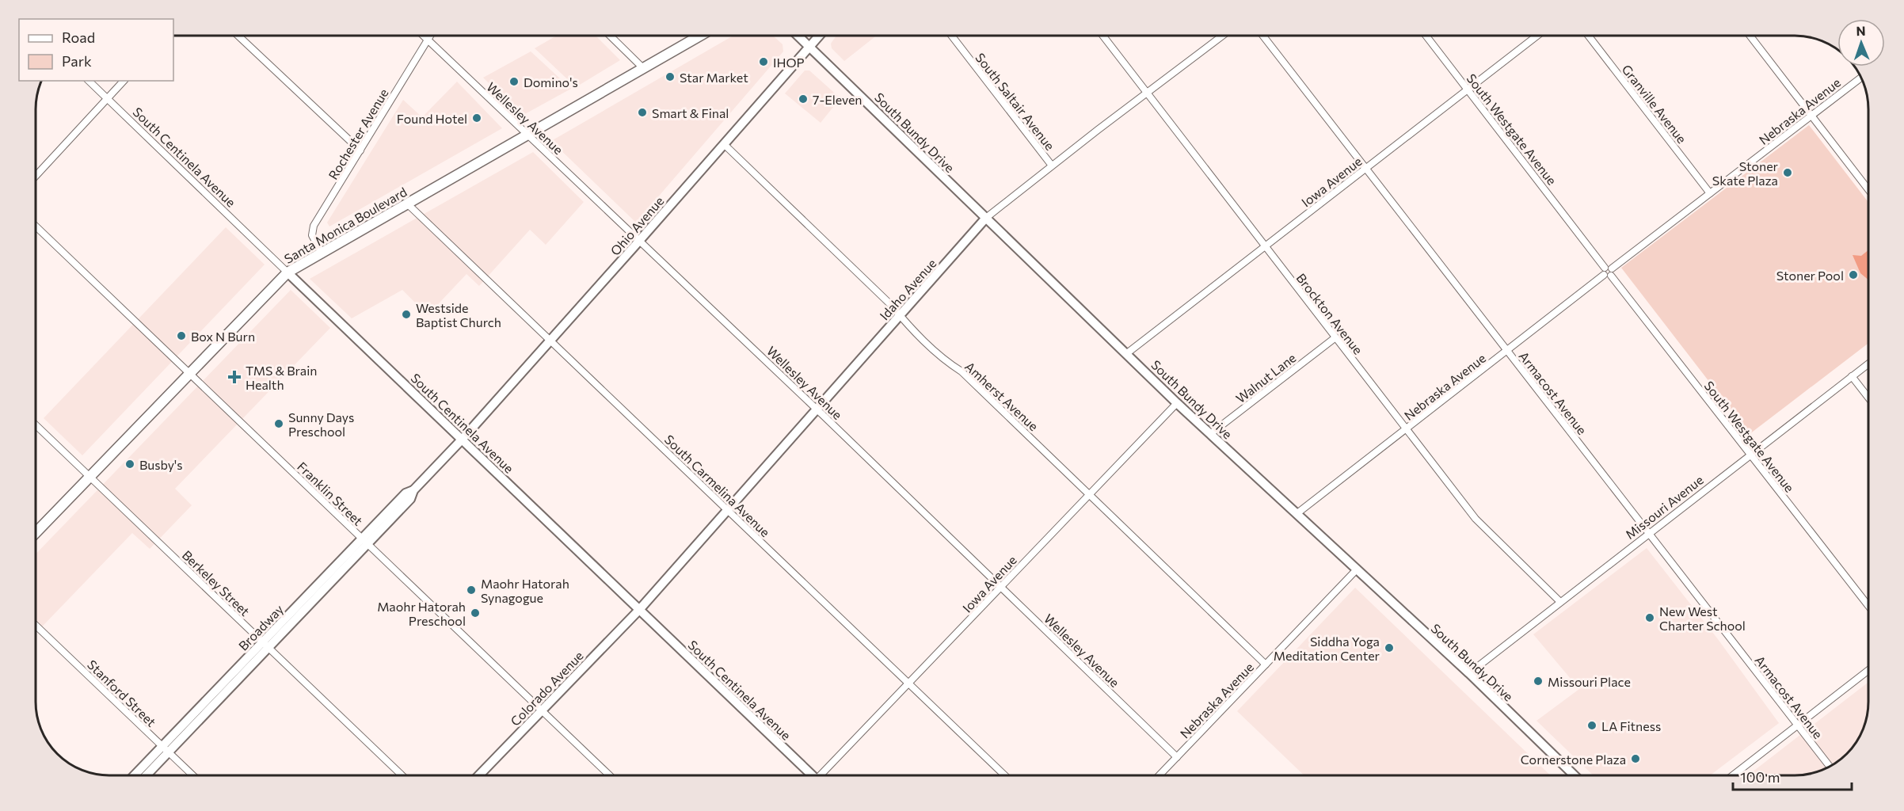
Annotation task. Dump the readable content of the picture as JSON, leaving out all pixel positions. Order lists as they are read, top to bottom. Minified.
{"streets":{"main road":["Santa Monica Boulevard"],"street":["South Saltair Avenue","Granville Avenue","Nebraska Avenue","Wellesley Avenue","South Westgate Avenue","South Bundy Drive","Rochester Avenue","South Centinela Avenue","Iowa Avenue","Ohio Avenue","Idaho Avenue","Brockton Avenue","Walnut Lane","Armacost Avenue","Amherst Avenue","South Carmelina Avenue","Franklin Street","Missouri Avenue","Berkeley Street","Broadway","Colorado Avenue","Stanford Street"]},"crossings":[["South Saltair Avenue","Idaho Avenue"],["Granville Avenue","Nebraska Avenue"],["Nebraska Avenue","Wellesley Avenue"],["Nebraska Avenue","South Westgate Avenue"],["Nebraska Avenue","South Bundy Drive"],["Nebraska Avenue","Brockton Avenue"],["Nebraska Avenue","Armacost Avenue"],["Nebraska Avenue","Amherst Avenue"],["Wellesley Avenue","Rochester Avenue"],["Wellesley Avenue","Iowa Avenue"],["Wellesley Avenue","Santa Monica Boulevard"],["Wellesley Avenue","Ohio Avenue"],["Wellesley Avenue","Idaho Avenue"],["South Westgate Avenue","Iowa Avenue"],["South Westgate Avenue","Missouri Avenue"],["South Bundy Drive","Iowa Avenue"],["South Bundy Drive","Ohio Avenue"],["South Bundy Drive","Idaho Avenue"],["South Bundy Drive","Walnut Lane"],["South Bundy Drive","Missouri Avenue"],["Rochester Avenue","Santa Monica Boulevard"],["South Centinela Avenue","Santa Monica Boulevard"],["South Centinela Avenue","Ohio Avenue"],["South Centinela Avenue","Idaho Avenue"],["South Centinela Avenue","Broadway"],["South Centinela Avenue","Colorado Avenue"],["Iowa Avenue","Brockton Avenue"],["Iowa Avenue","Armacost Avenue"],["Iowa Avenue","Amherst Avenue"],["Iowa Avenue","South Carmelina Avenue"],["Santa Monica Boulevard","South Carmelina Avenue"],["Santa Monica Boulevard","Franklin Street"],["Santa Monica Boulevard","Berkeley Street"],["Ohio Avenue","Amherst Avenue"],["Ohio Avenue","South Carmelina Avenue"],["Ohio Avenue","Broadway"],["Idaho Avenue","Brockton Avenue"],["Idaho Avenue","Amherst Avenue"],["Idaho Avenue","South Carmelina Avenue"],["Idaho Avenue","Colorado Avenue"],["Brockton Avenue","Walnut Lane"],["Brockton Avenue","Missouri Avenue"],["Armacost Avenue","Missouri Avenue"],["Franklin Street","Broadway"],["Franklin Street","Colorado Avenue"],["Berkeley Street","Broadway"],["Broadway","Stanford Street"]],"places":{"other":["IHOP","Star Market","Domino's","7-Eleven","Smart & Final","Found Hotel","Stoner Skate Plaza","Stoner Pool","Westside Baptist Church","Box N Burn","Sunny Days Preschool","Busby's","Maohr Hatorah Synagogue","Maohr Hatorah Preschool","New West Charter School","Siddha Yoga Meditation Center","Missouri Place","LA Fitness","Cornerstone Plaza"],"health":["TMS & Brain Health"]},"legend":["Road","Park"],"scale_bar":"100 m","north":"top"}
